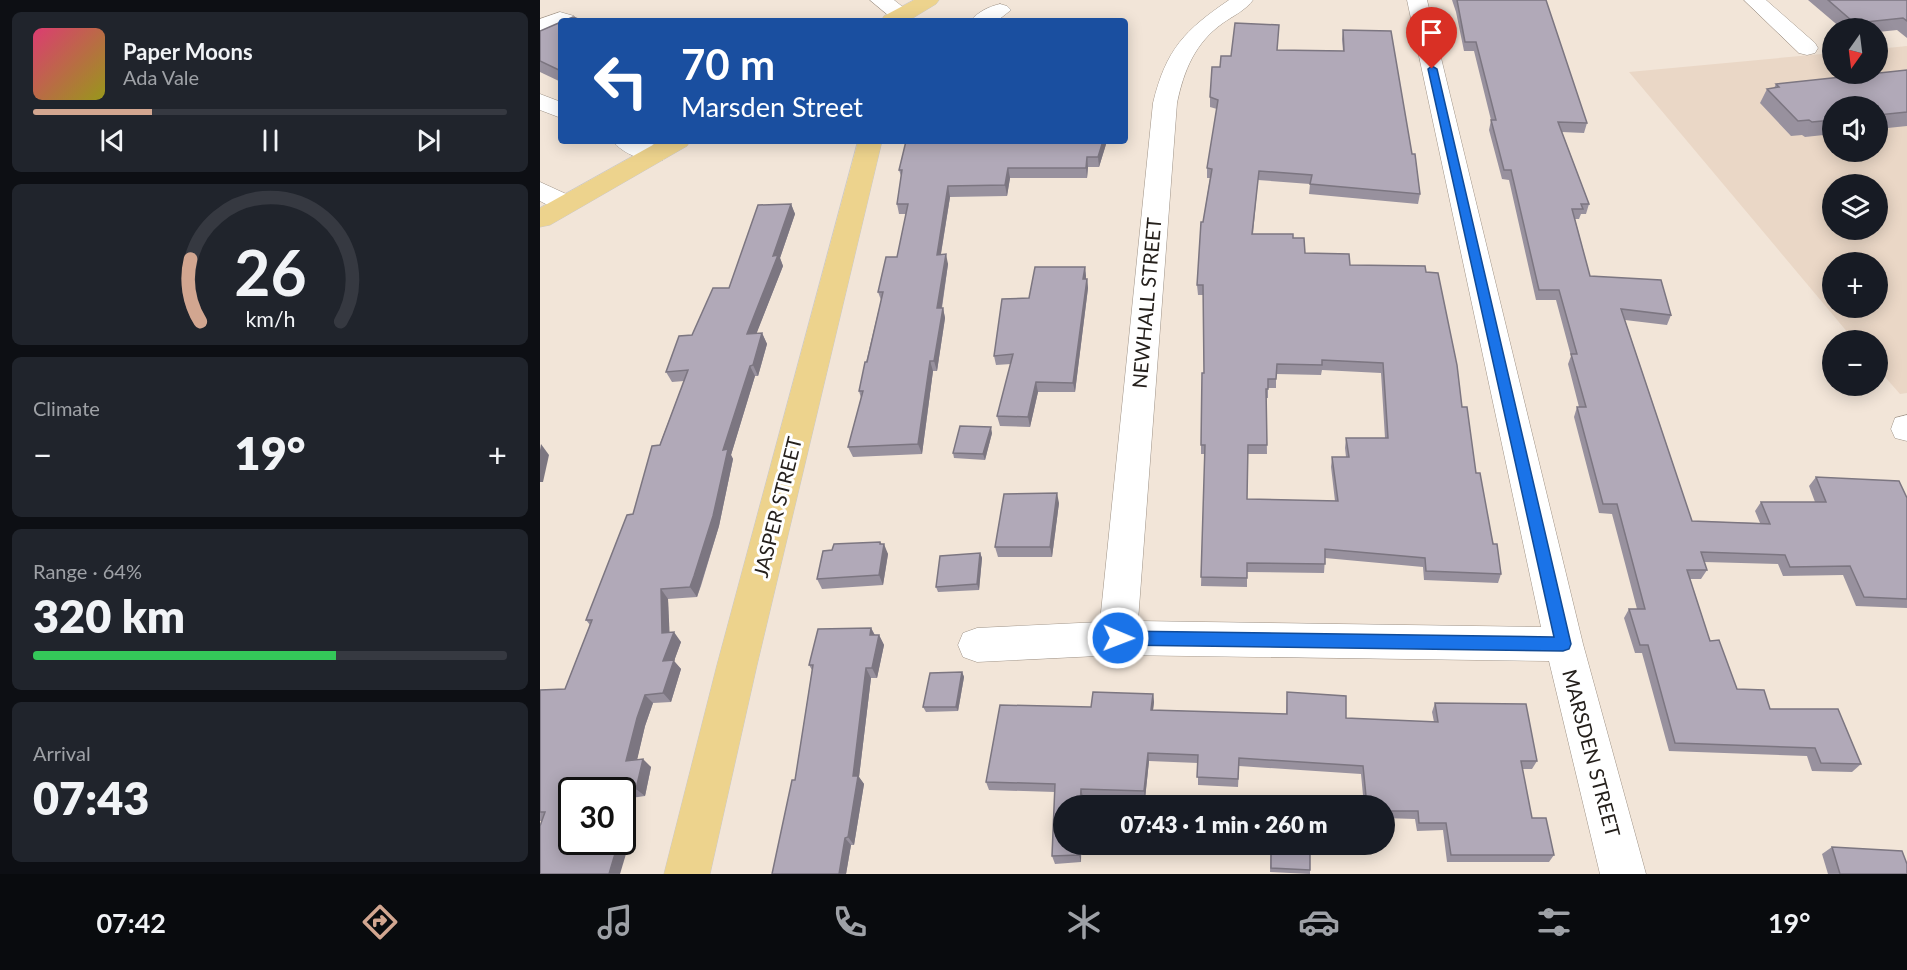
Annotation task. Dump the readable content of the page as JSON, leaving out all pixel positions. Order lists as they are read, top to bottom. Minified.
{"streets":{"main road":["JASPER STREET"],"street":["NEWHALL STREET","MARSDEN STREET"]},"north":"bottom","page":{"map_buttons":["+","−"],"turn":["70 m","Marsden Street"],"song":["Paper Moons","Ada Vale"],"tile":["Climate",["Range · 64%","320 km"],["Arrival","07:43"]],"heat":["−","19°","+"],"limit":"30","trip":"07:43 · 1 min · 260 m","tabs":["07:42","19°"],"gauge":["26","km/h"]}}
